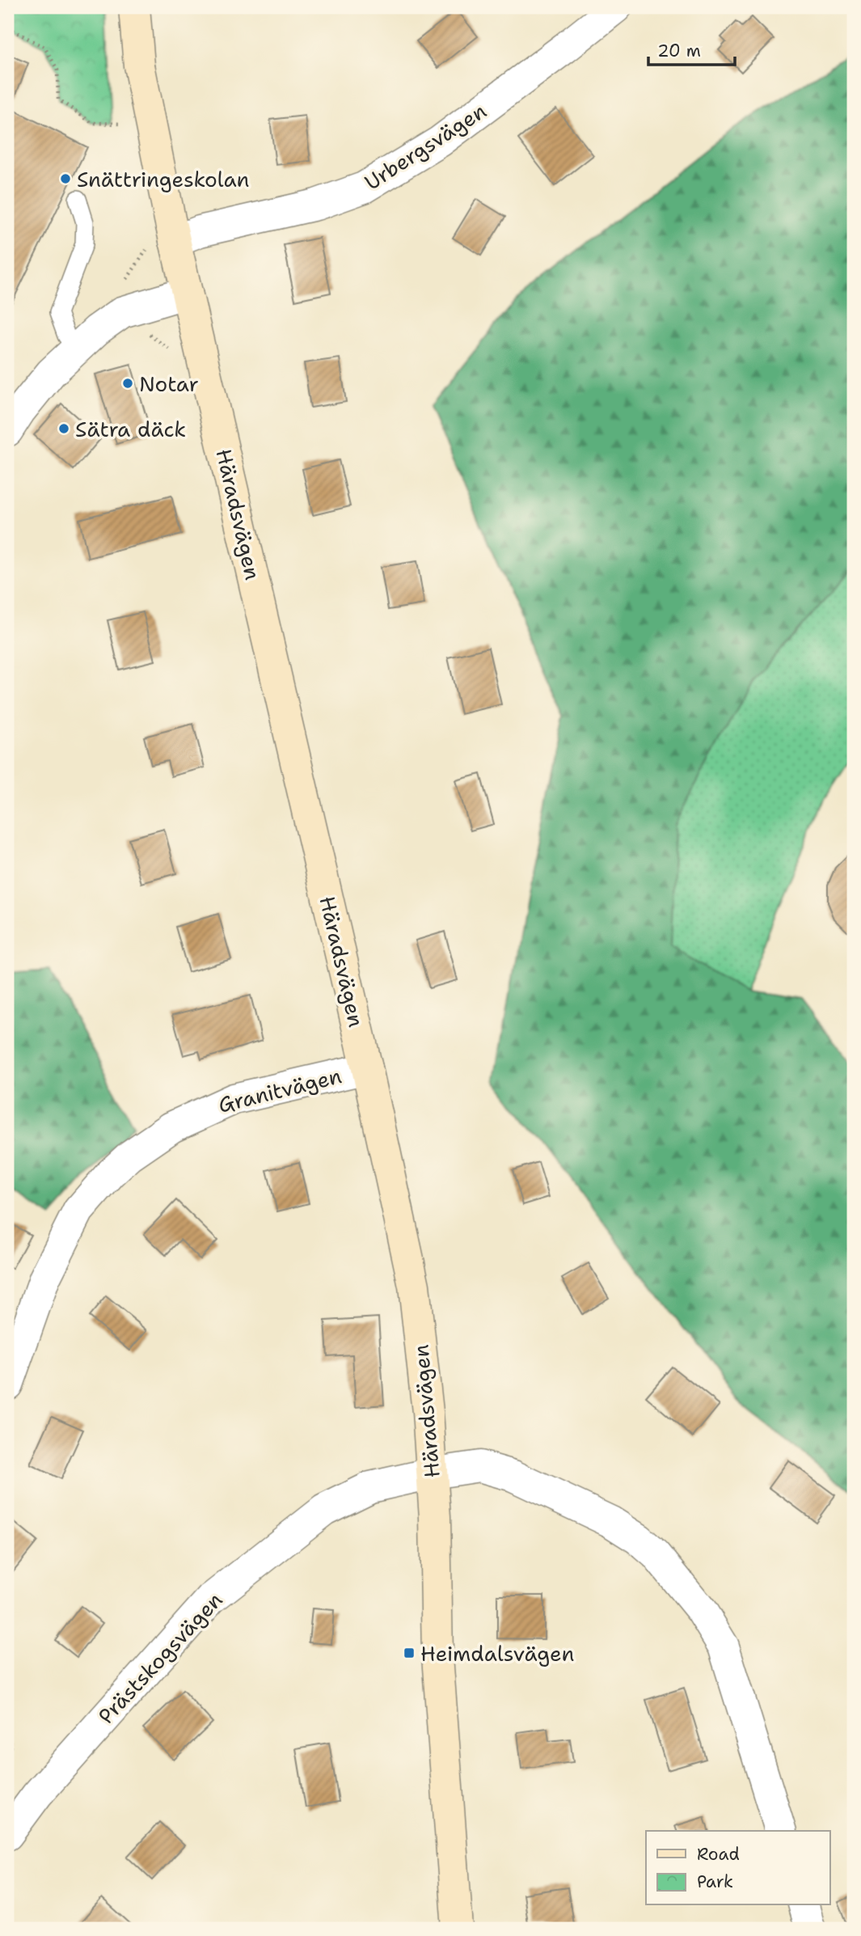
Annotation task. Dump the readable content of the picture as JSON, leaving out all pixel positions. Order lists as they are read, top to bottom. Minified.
{"streets":{"street":["Urbergsvägen","Häradsvägen","Granitvägen","Prästskogsvägen"]},"crossings":[["Urbergsvägen","Häradsvägen"],["Häradsvägen","Granitvägen"],["Häradsvägen","Prästskogsvägen"]],"places":{"other":["Snättringeskolan","Notar","Sätra däck"],"transit":["Heimdalsvägen"]},"legend":["Road","Park"],"scale_bar":"20 m"}
